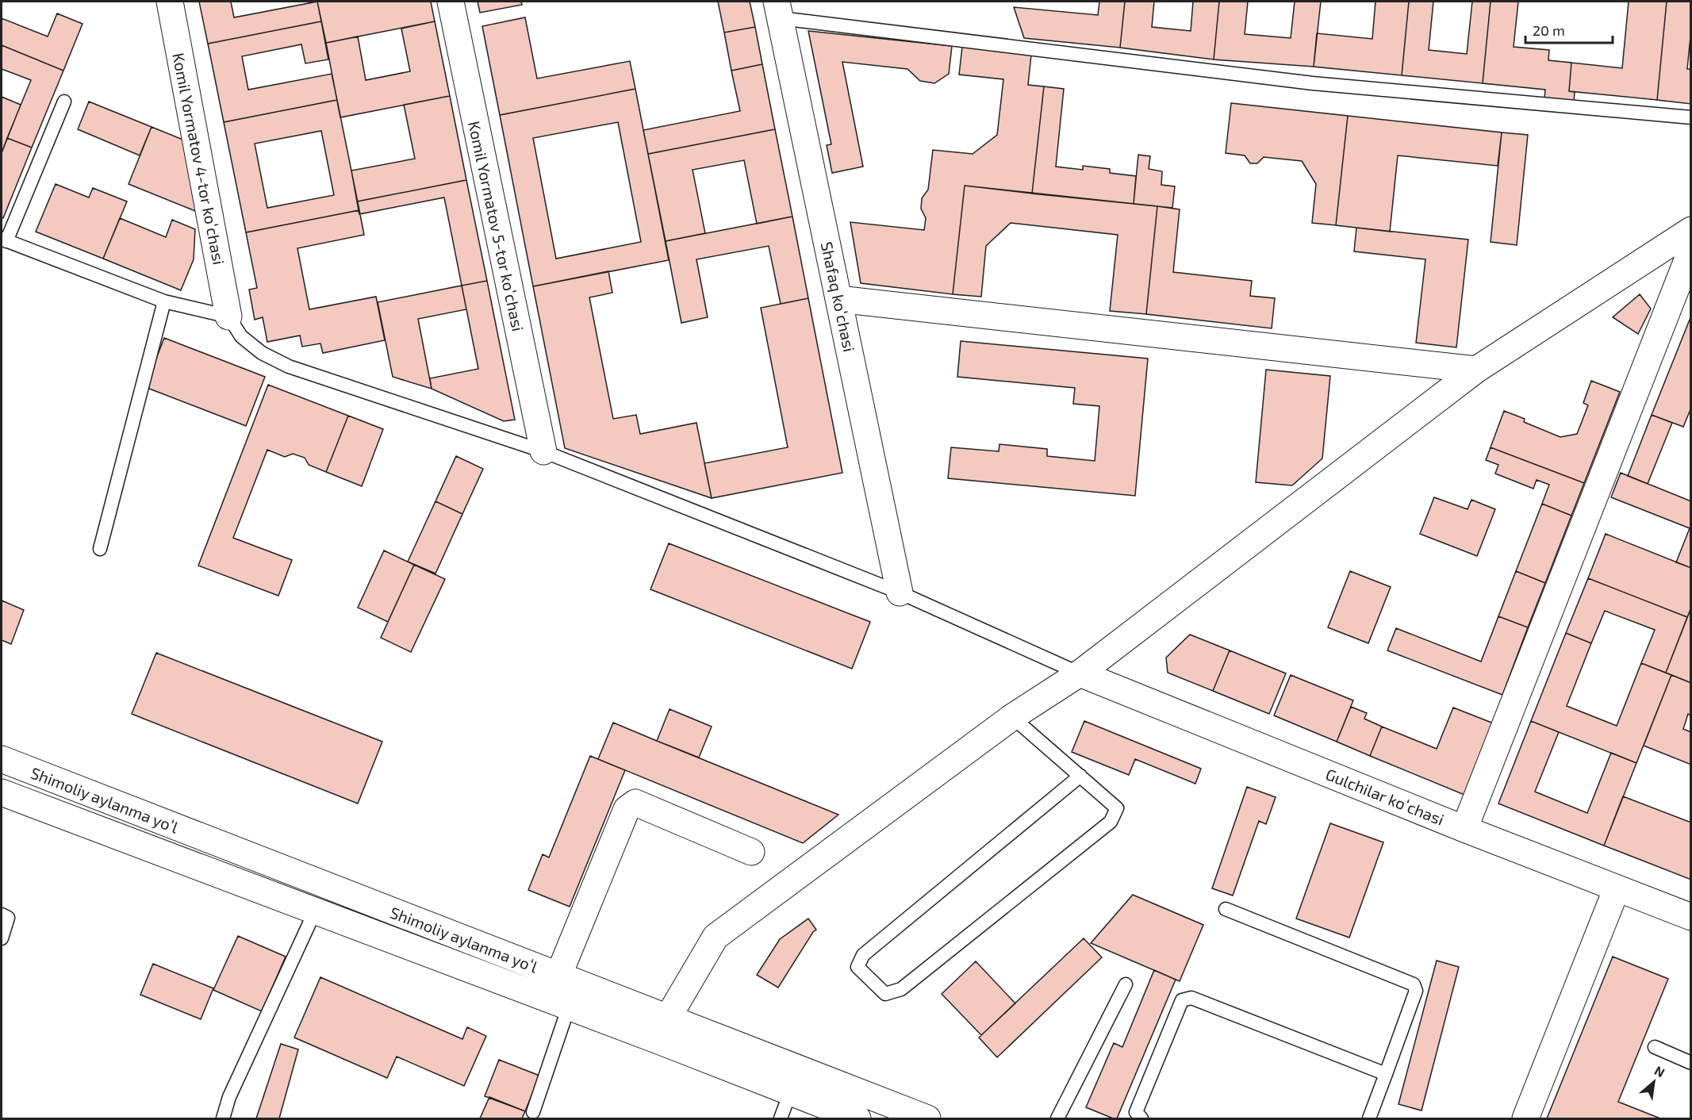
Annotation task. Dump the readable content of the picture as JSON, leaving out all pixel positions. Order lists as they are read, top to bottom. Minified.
{"streets":{"street":["Komil Yormatov 4-tor koʻchasi","Komil Yormatov 5-tor koʻchasi","Shafaq koʻchasi","Gulchilar koʻchasi","Shimoliy aylanma yoʻl"]},"scale_bar":"20 m","north":"top right"}
